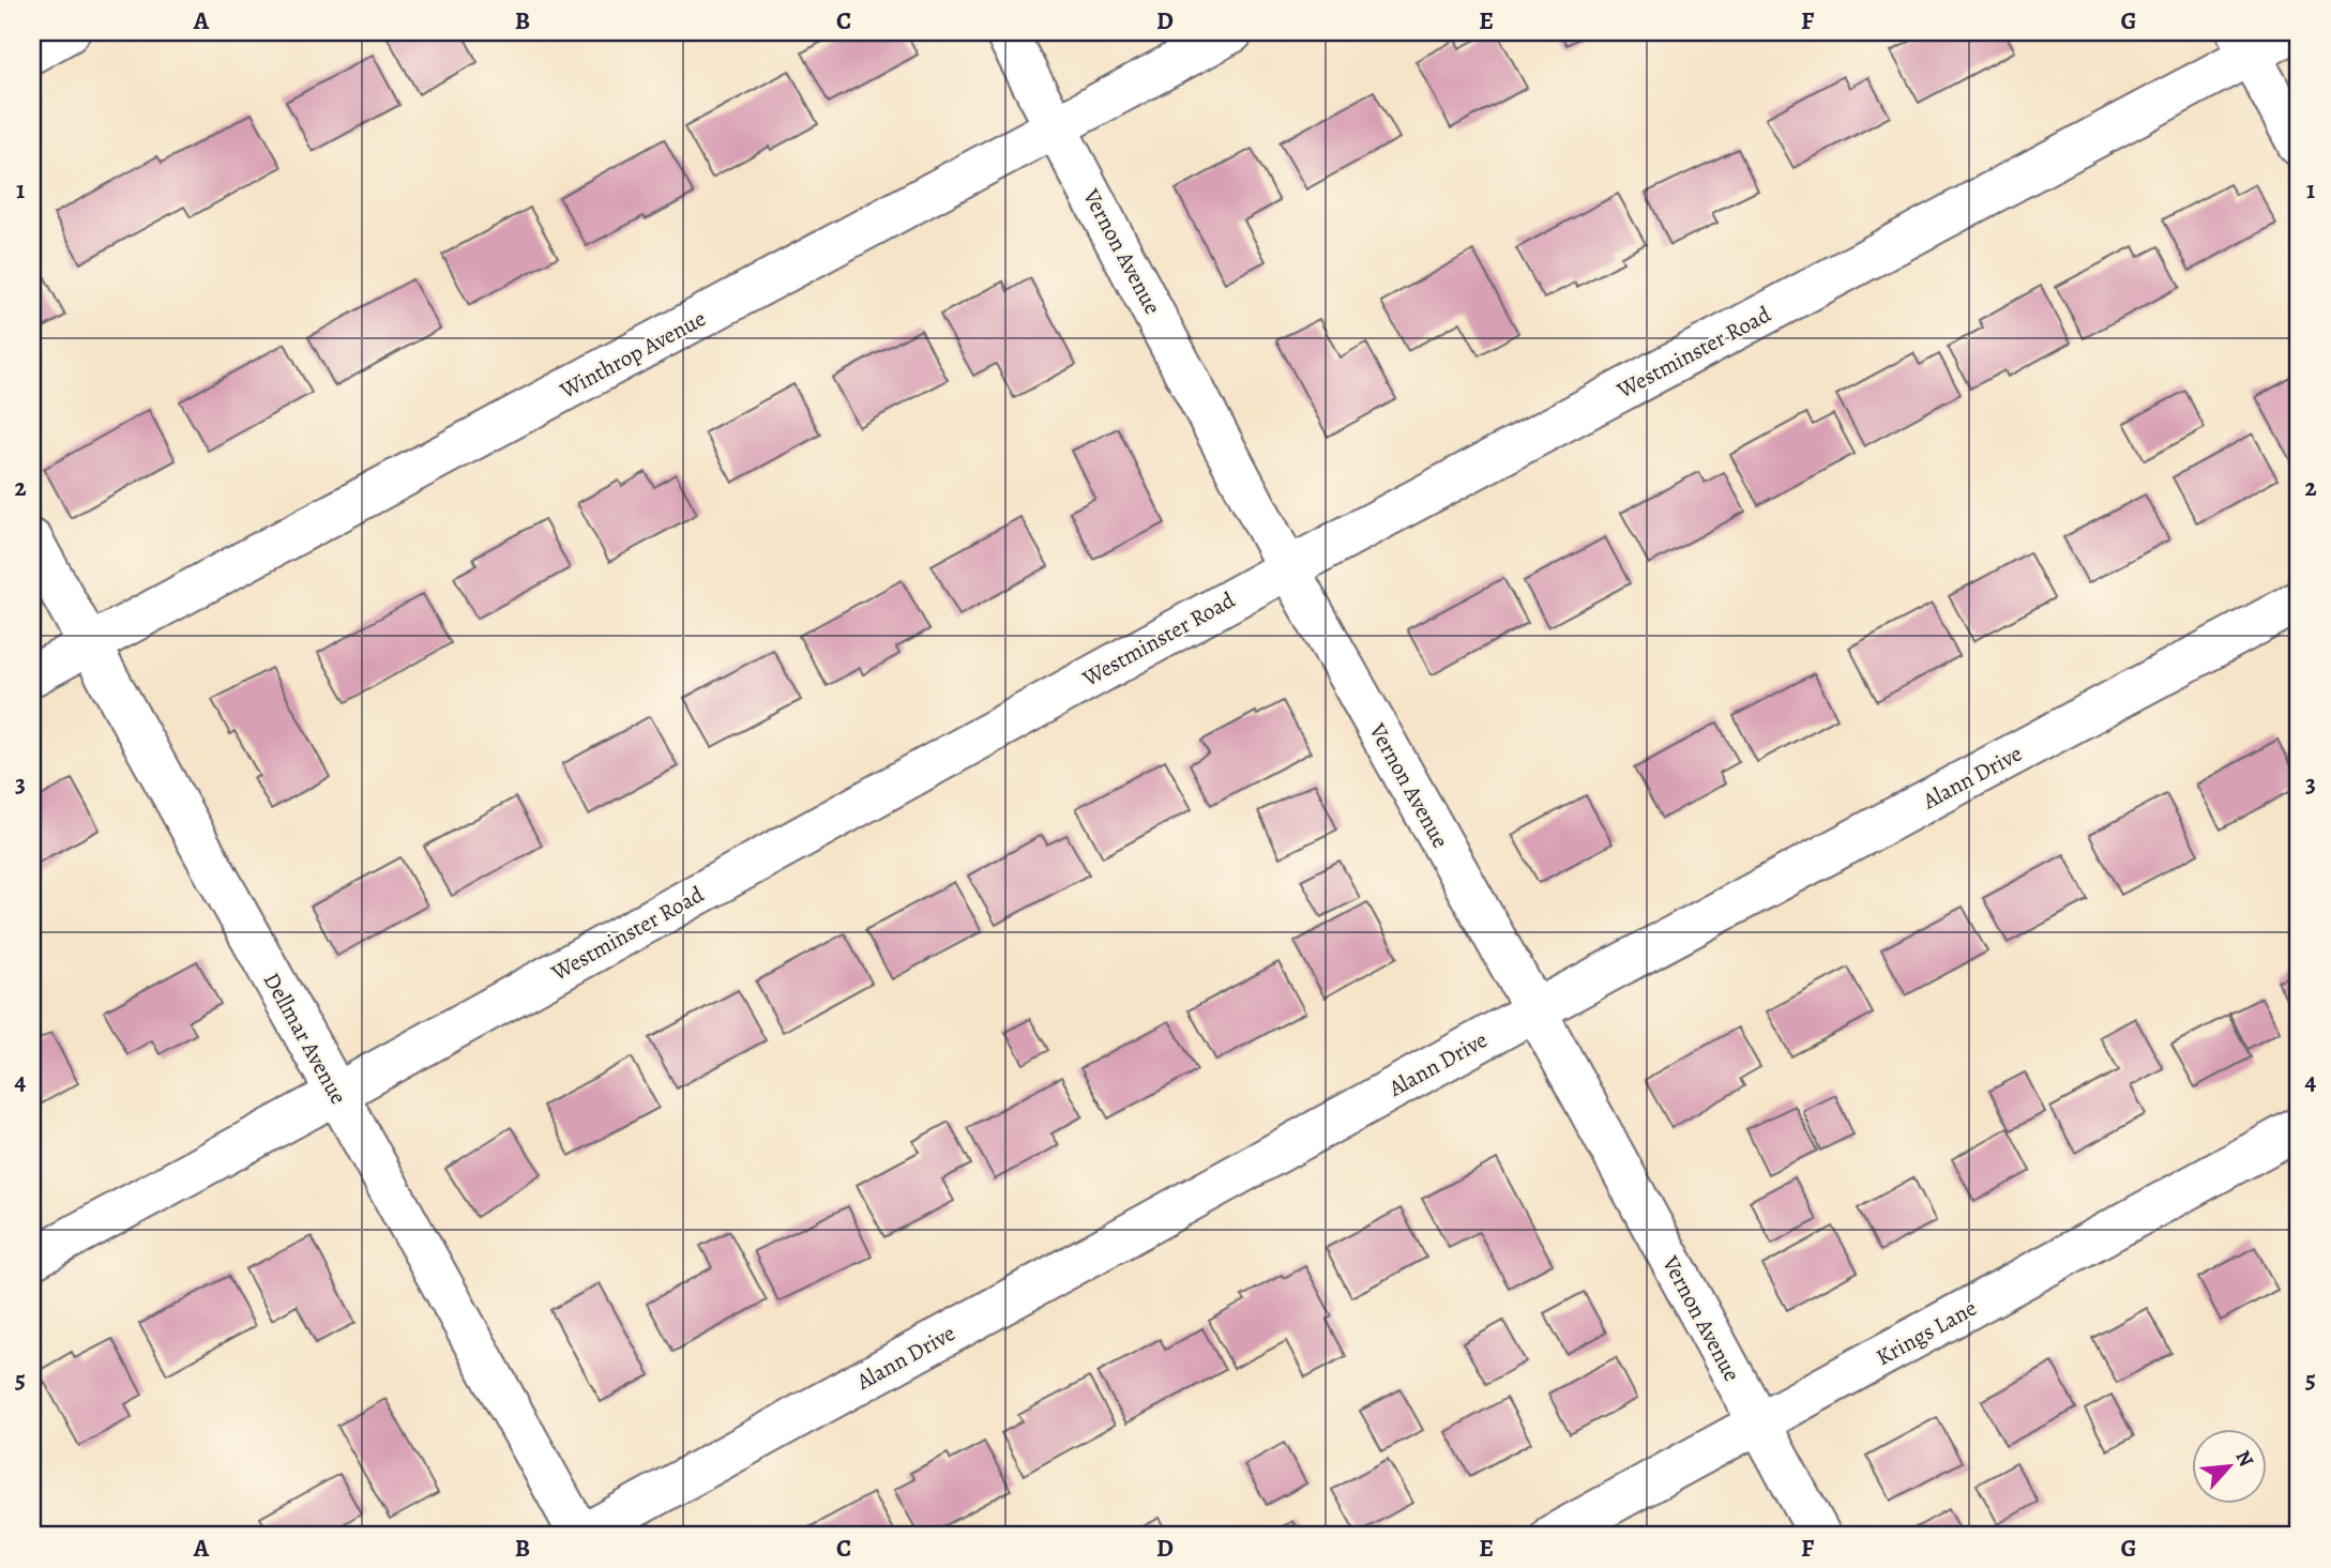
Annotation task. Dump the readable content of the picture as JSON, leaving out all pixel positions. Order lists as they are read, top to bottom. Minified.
{"streets":{"street":["Vernon Avenue","Westminster Road","Winthrop Avenue","Alann Drive","Dellmar Avenue","Krings Lane"]},"crossings":[["Vernon Avenue","Westminster Road"],["Vernon Avenue","Winthrop Avenue"],["Vernon Avenue","Alann Drive"],["Vernon Avenue","Krings Lane"],["Westminster Road","Dellmar Avenue"],["Winthrop Avenue","Dellmar Avenue"],["Alann Drive","Dellmar Avenue"]],"north":"top right","grid":{"columns":["A","B","C","D","E","F","G"],"rows":["1","2","3","4","5"]}}
